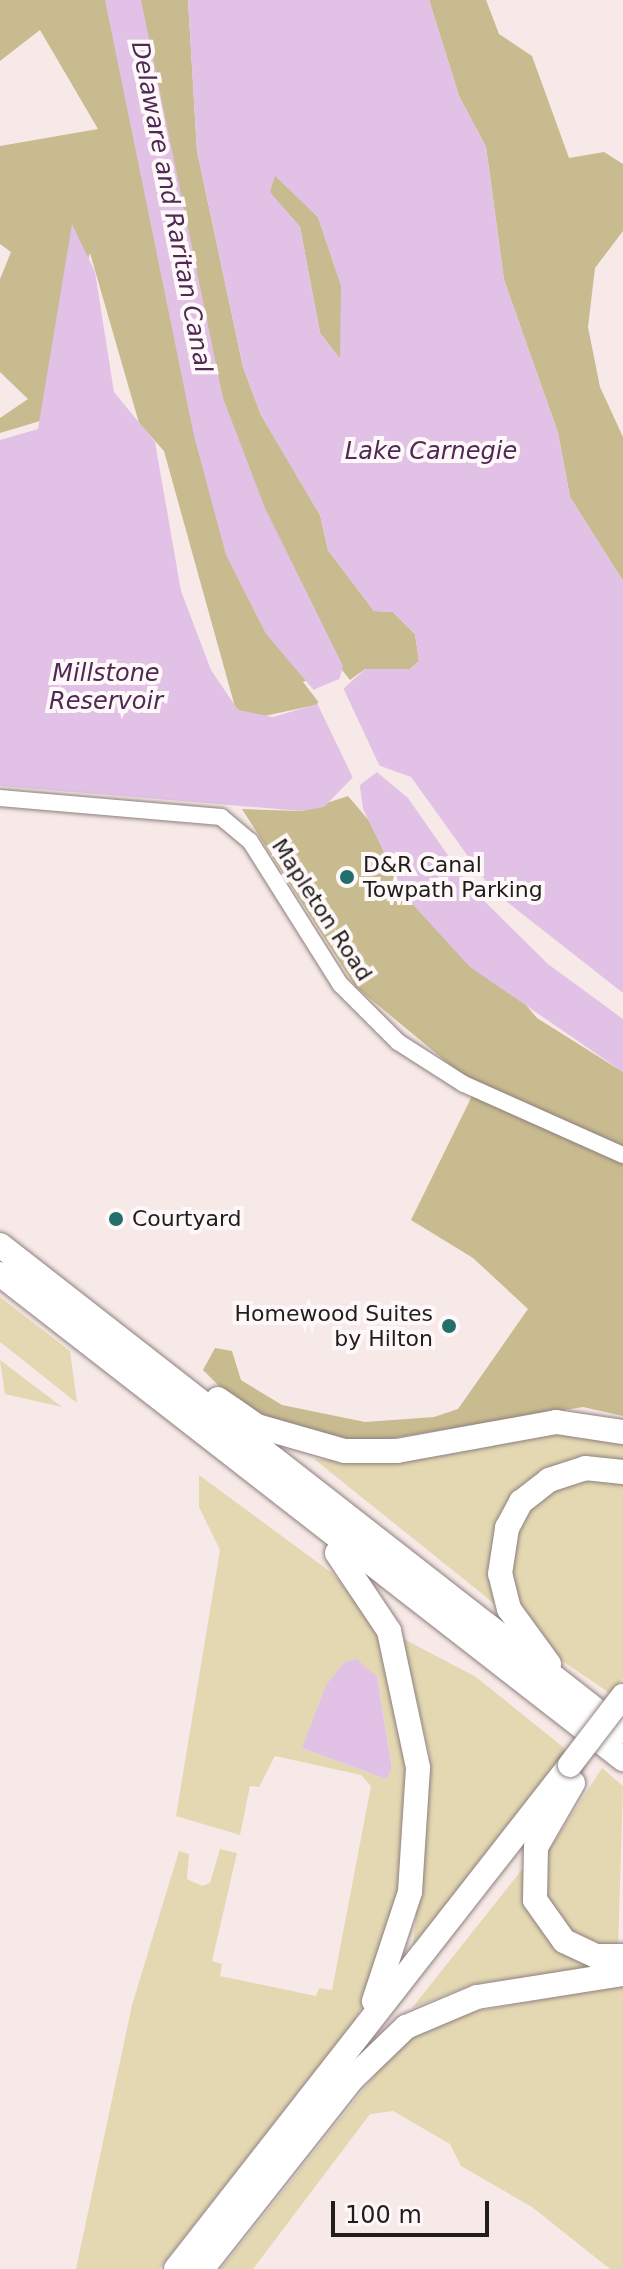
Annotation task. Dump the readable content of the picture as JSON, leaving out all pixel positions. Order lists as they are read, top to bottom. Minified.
{"streets":{"street":["Mapleton Road"]},"water":["Delaware and Raritan Canal","Lake Carnegie","Millstone Reservoir"],"places":["D&R Canal Towpath Parking","Courtyard","Homewood Suites by Hilton"],"scale_bar":"100 m"}
